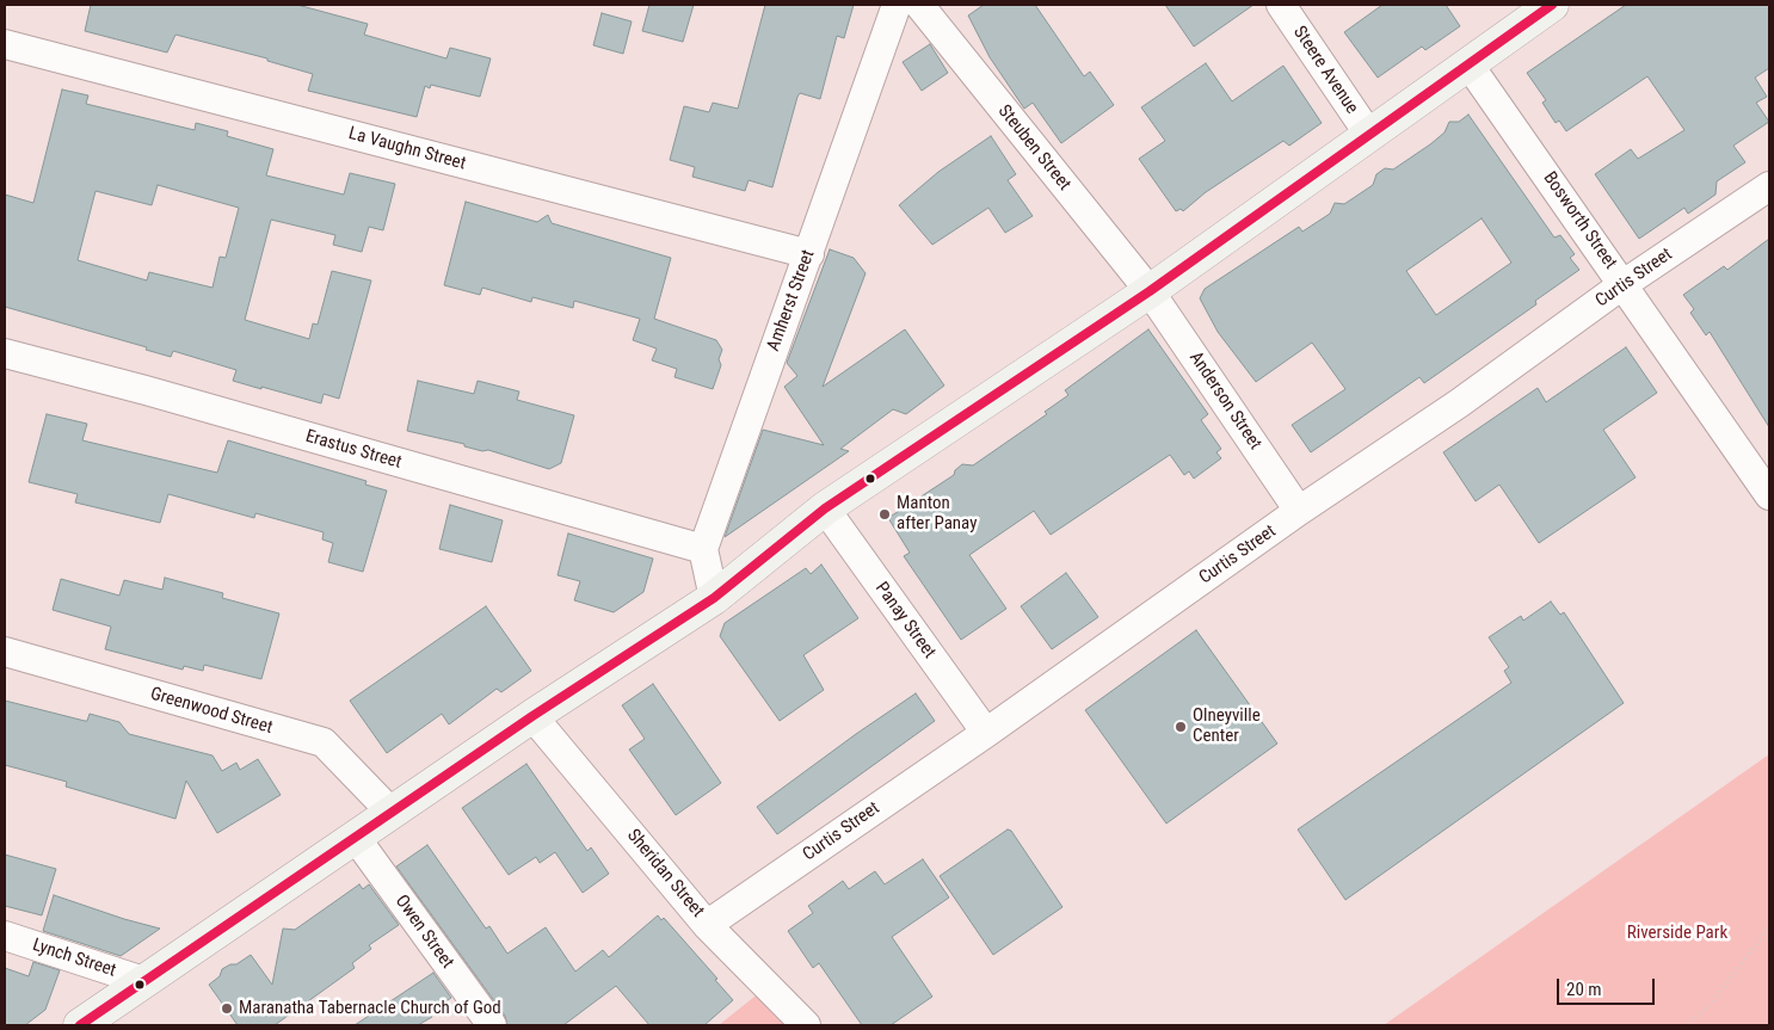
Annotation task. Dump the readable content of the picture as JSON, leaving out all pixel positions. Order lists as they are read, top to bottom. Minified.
{"streets":{"street":["Steere Avenue","Steuben Street","La Vaughn Street","Bosworth Street","Curtis Street","Amherst Street","Anderson Street","Erastus Street","Panay Street","Greenwood Street","Sheridan Street","Owen Street","Lynch Street"]},"crossings":[["Steuben Street","Anderson Street"],["La Vaughn Street","Amherst Street"],["Bosworth Street","Curtis Street"],["Curtis Street","Anderson Street"],["Curtis Street","Panay Street"],["Curtis Street","Sheridan Street"],["Amherst Street","Erastus Street"]],"parks":["Riverside Park"],"places":["Manton after Panay","Olneyville Center","Maranatha Tabernacle Church of God"],"scale_bar":"20 m"}
